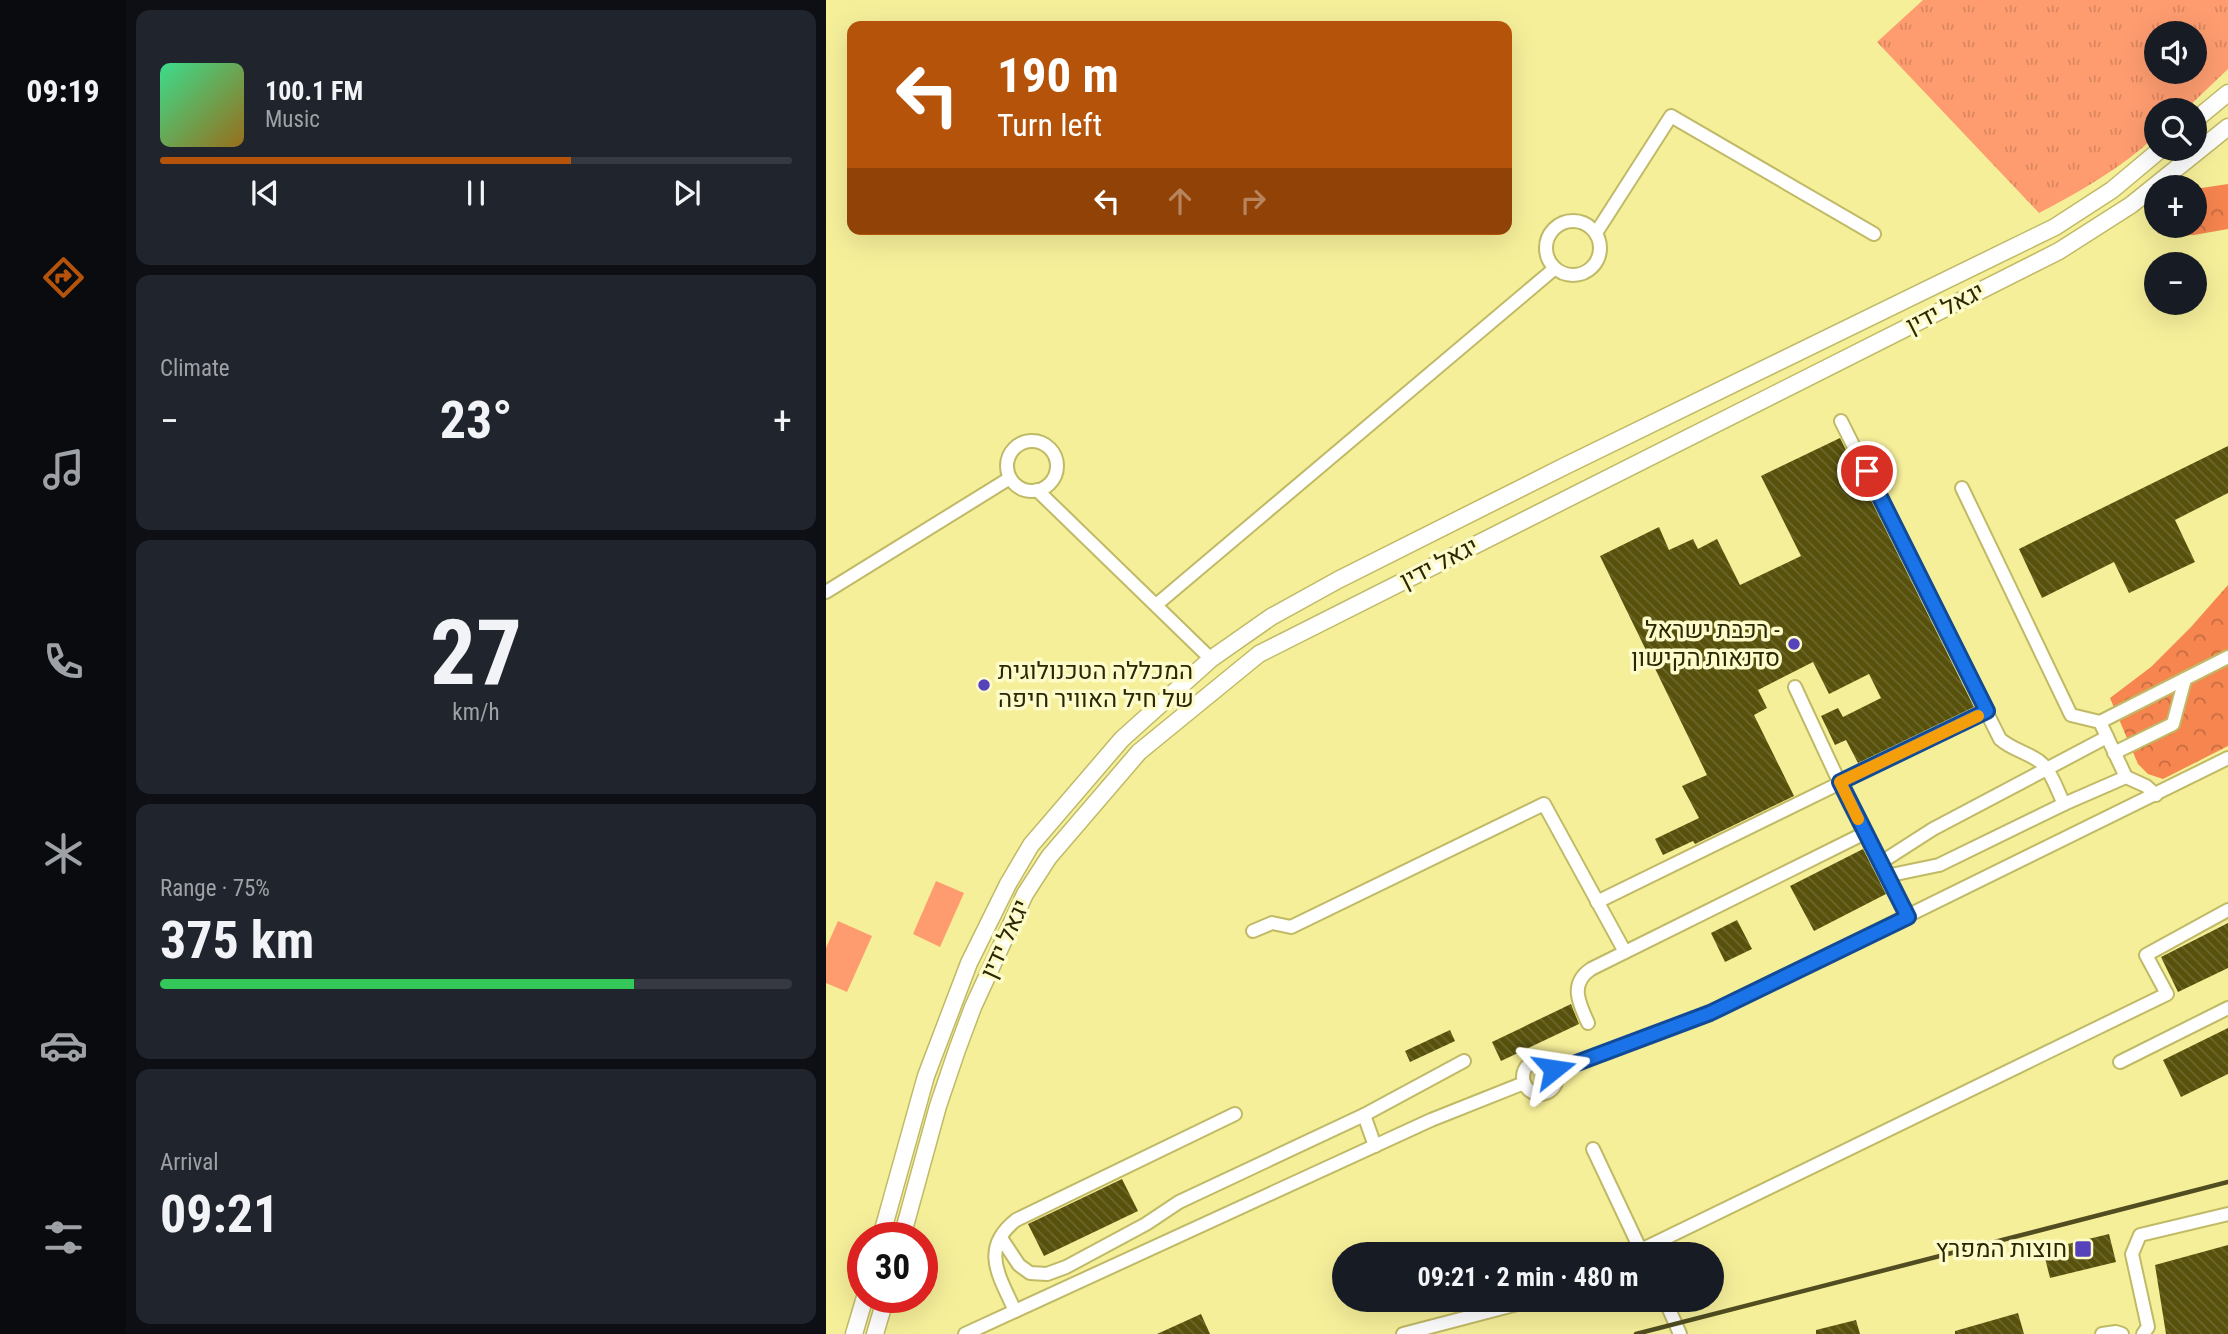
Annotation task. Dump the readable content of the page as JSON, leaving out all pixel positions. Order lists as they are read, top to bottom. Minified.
{"streets":{"main road":["יגאל ידין"]},"places":{"other":["רכבת ישראל - סדנאות הקישון","המכללה הטכנולוגית של חיל האוויר חיפה"],"transit":["חוצות המפרץ"]},"page":{"tabs":"09:19","map_buttons":["+","−"],"turn":["190 m","Turn left"],"song":["100.1 FM","Music"],"tile":["Climate",["27","km/h"],["Range · 75%","375 km"],["Arrival","09:21"]],"heat":["−","23°","+"],"limit":"30","trip":"09:21 · 2 min · 480 m"}}
